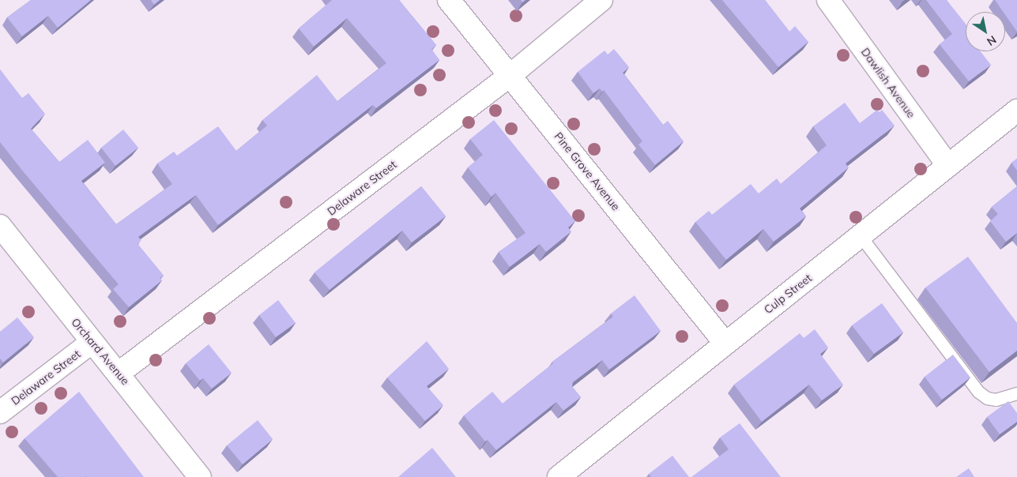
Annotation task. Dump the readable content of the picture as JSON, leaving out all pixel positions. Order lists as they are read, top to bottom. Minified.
{"streets":{"street":["Dawlish Avenue","Pine Grove Avenue","Delaware Street","Culp Street","Orchard Avenue"]},"crossings":[["Dawlish Avenue","Culp Street"],["Pine Grove Avenue","Delaware Street"],["Pine Grove Avenue","Culp Street"],["Delaware Street","Orchard Avenue"]],"north":"bottom right"}
